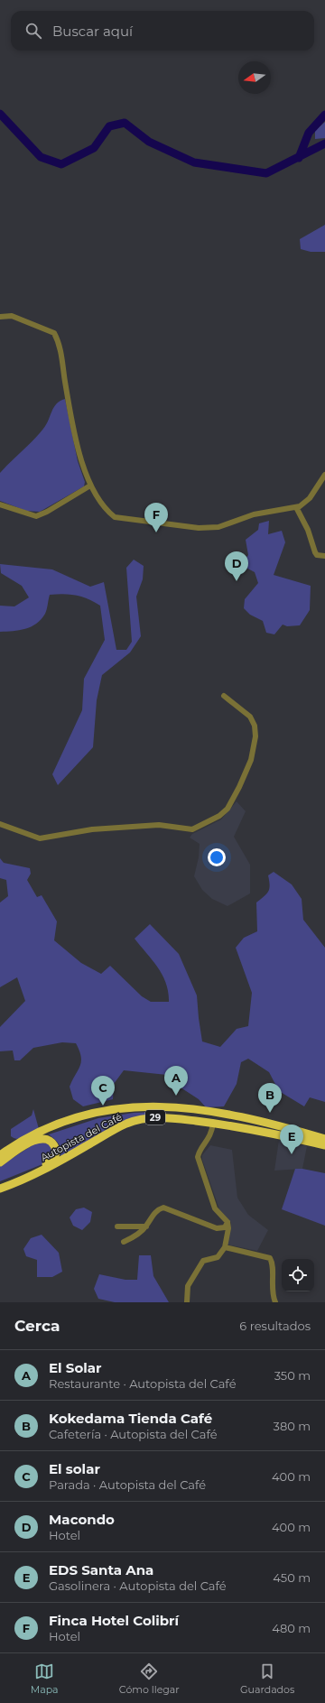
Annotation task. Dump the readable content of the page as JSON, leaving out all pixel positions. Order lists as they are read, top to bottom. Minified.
{"streets":{"highway":["29","Autopista del Café"]},"north":"left","page":{"search":"Buscar aquí","pins":["F","D","A","C","B","E"],"heading":["Cerca","6 resultados"],"list":[{"mark":"A","name":"El Solar","note":"Restaurante · Autopista del Café","value":"350 m"},{"mark":"B","name":"Kokedama Tienda Café","note":"Cafetería · Autopista del Café","value":"380 m"},{"mark":"C","name":"El solar","note":"Parada · Autopista del Café","value":"400 m"},{"mark":"D","name":"Macondo","note":"Hotel","value":"400 m"},{"mark":"E","name":"EDS Santa Ana","note":"Gasolinera · Autopista del Café","value":"450 m"},{"mark":"F","name":"Finca Hotel Colibrí","note":"Hotel","value":"480 m"}],"nav":["Mapa","Cómo llegar","Guardados"]}}
